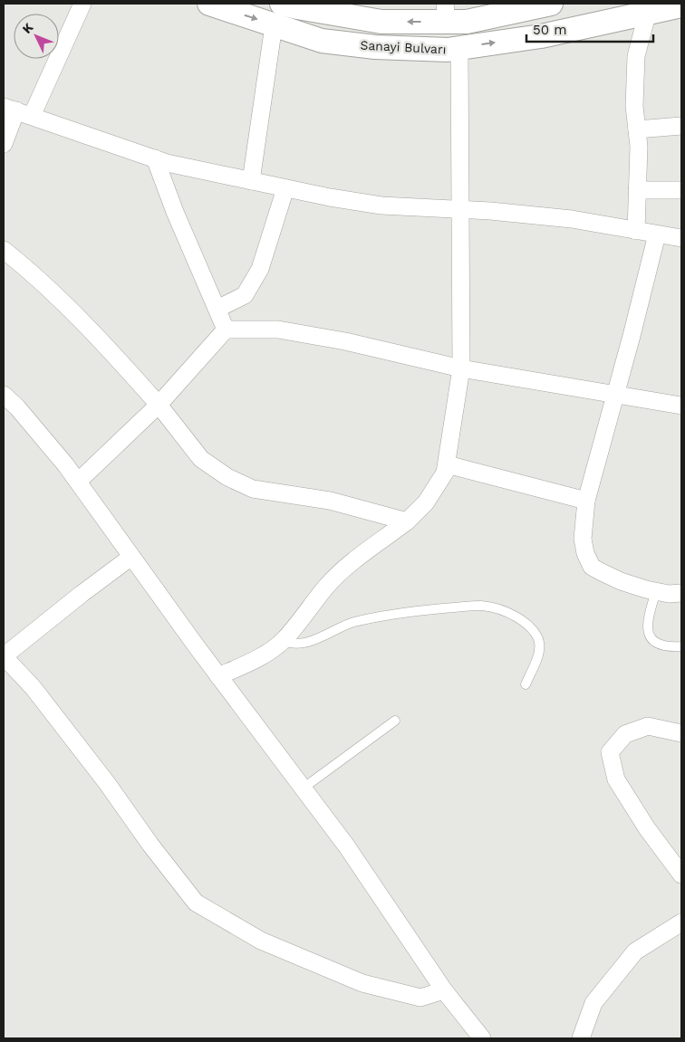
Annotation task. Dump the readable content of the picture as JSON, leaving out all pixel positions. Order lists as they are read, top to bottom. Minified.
{"streets":{"main road":["Sanayi Bulvarı"]},"scale_bar":"50 m","north":"top left"}
